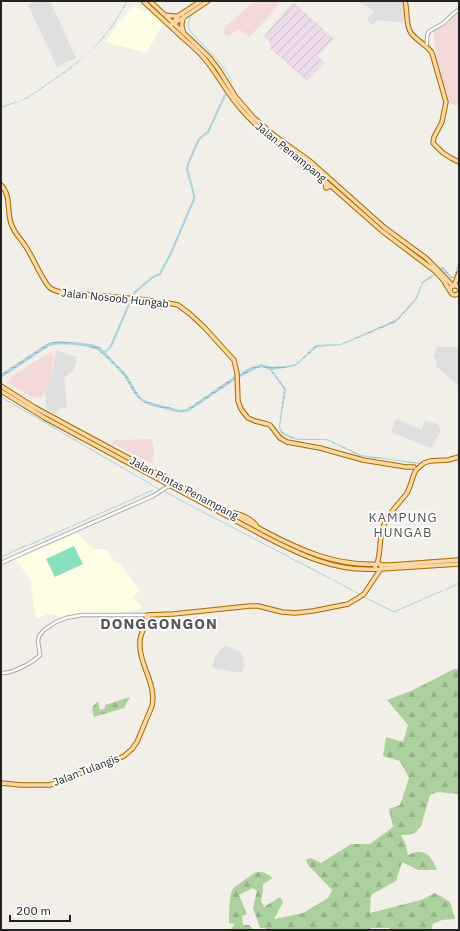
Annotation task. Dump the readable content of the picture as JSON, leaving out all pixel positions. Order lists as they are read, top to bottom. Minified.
{"streets":{"main road":["Jalan Penampang","Jalan Nosoob Hungab","Jalan Pintas Penampang","Jalan Tulangis"]},"districts":["KAMPUNG HUNGAB","DONGGONGON"],"scale_bar":"200 m"}
